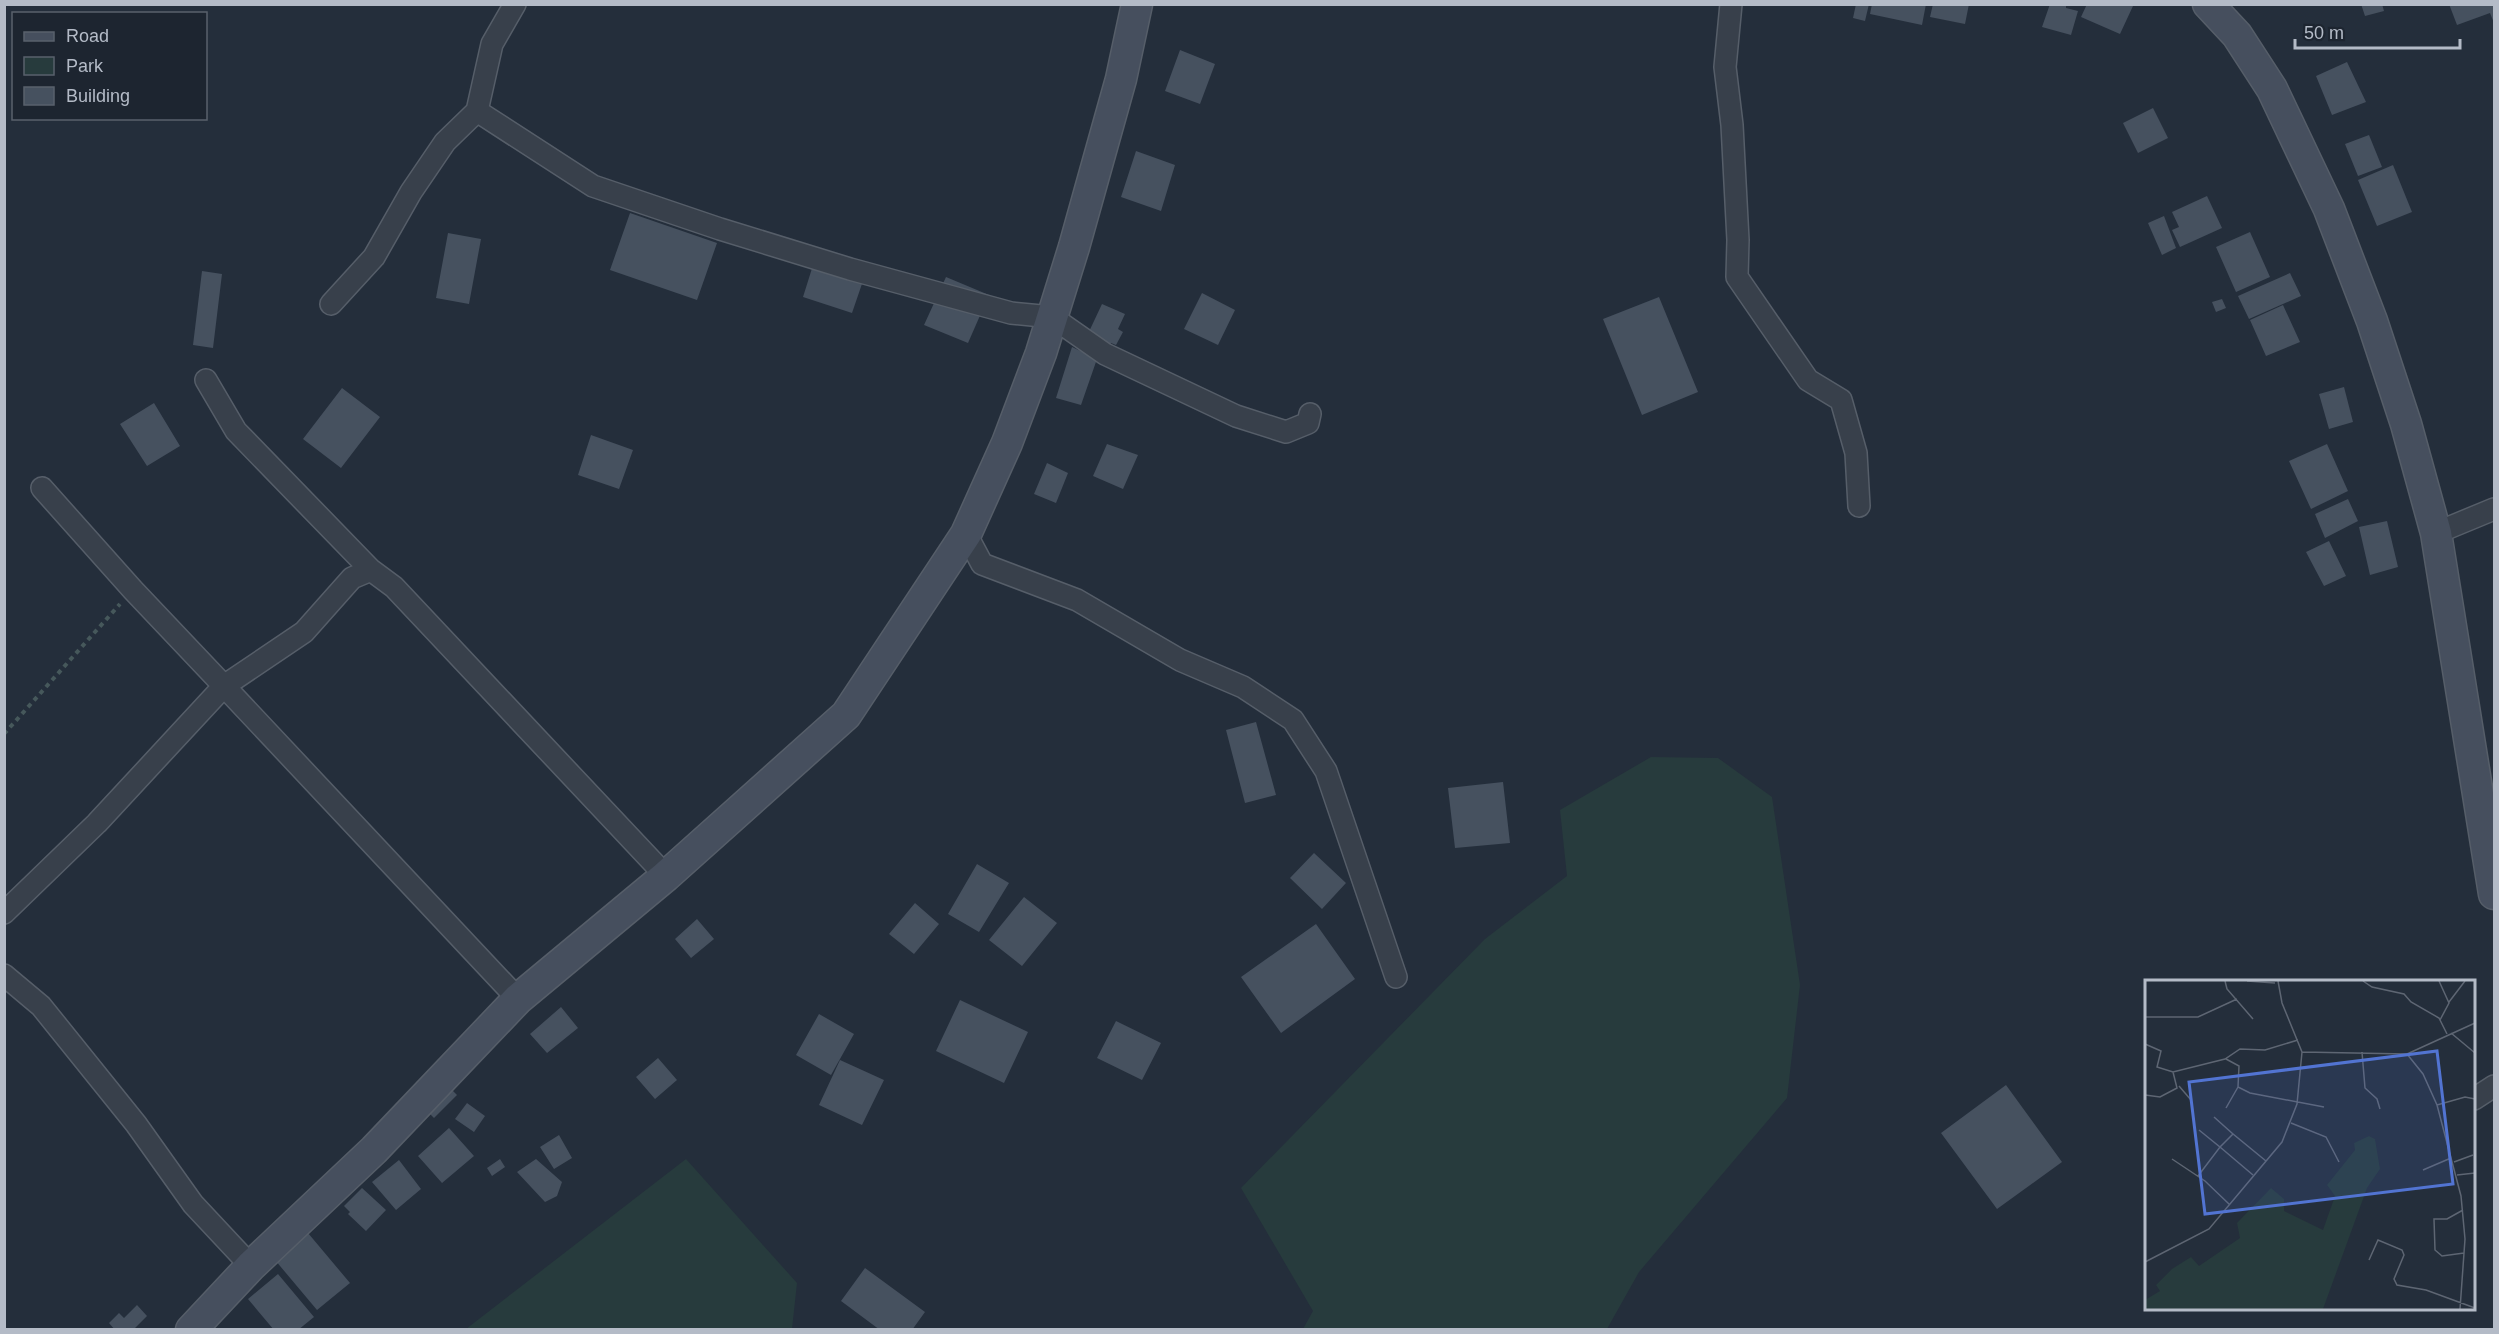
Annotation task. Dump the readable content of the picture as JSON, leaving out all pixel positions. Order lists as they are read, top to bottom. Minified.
{"legend":["Road","Park","Building"],"scale_bar":"50 m"}
